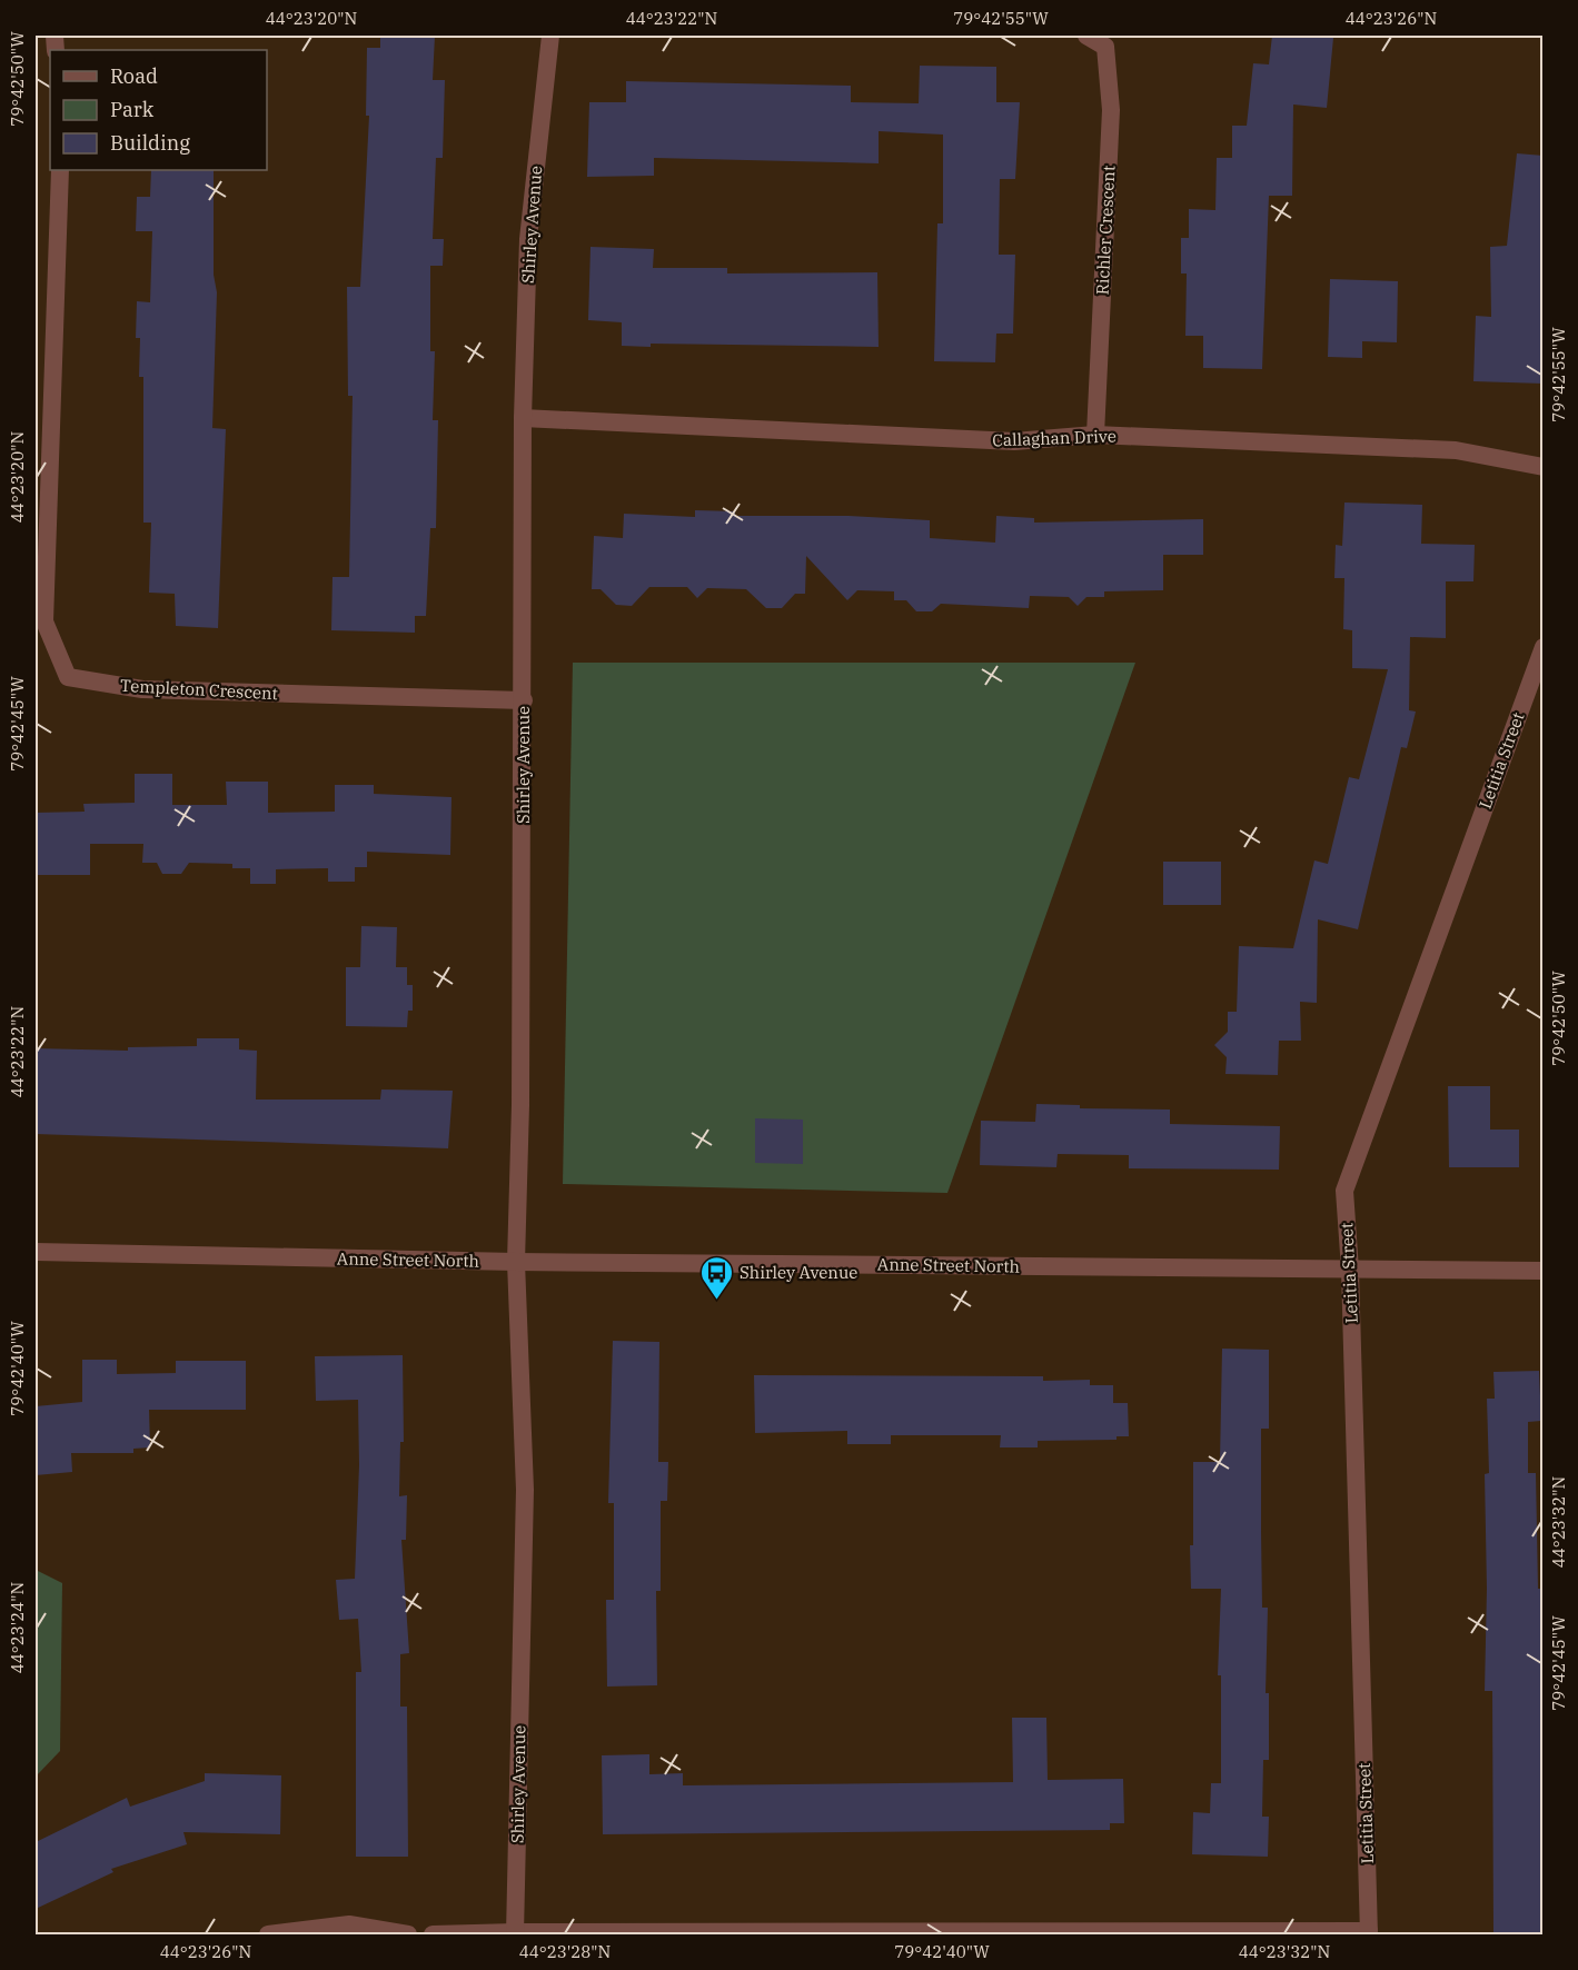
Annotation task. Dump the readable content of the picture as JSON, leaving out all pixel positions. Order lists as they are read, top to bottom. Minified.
{"streets":{"street":["Shirley Avenue","Richler Crescent","Callaghan Drive","Templeton Crescent","Letitia Street","Anne Street North"]},"crossings":[["Shirley Avenue","Callaghan Drive"],["Shirley Avenue","Templeton Crescent"],["Shirley Avenue","Anne Street North"],["Richler Crescent","Callaghan Drive"],["Letitia Street","Anne Street North"]],"places":{"bus stop":["Shirley Avenue"]},"legend":["Road","Park","Building"],"coordinates":["44°23'20\"N","44°23'22\"N","79°42'55\"W","44°23'26\"N","79°42'50\"W","79°42'45\"W","79°42'40\"W","44°23'32\"N","44°23'24\"N","44°23'28\"N"]}
